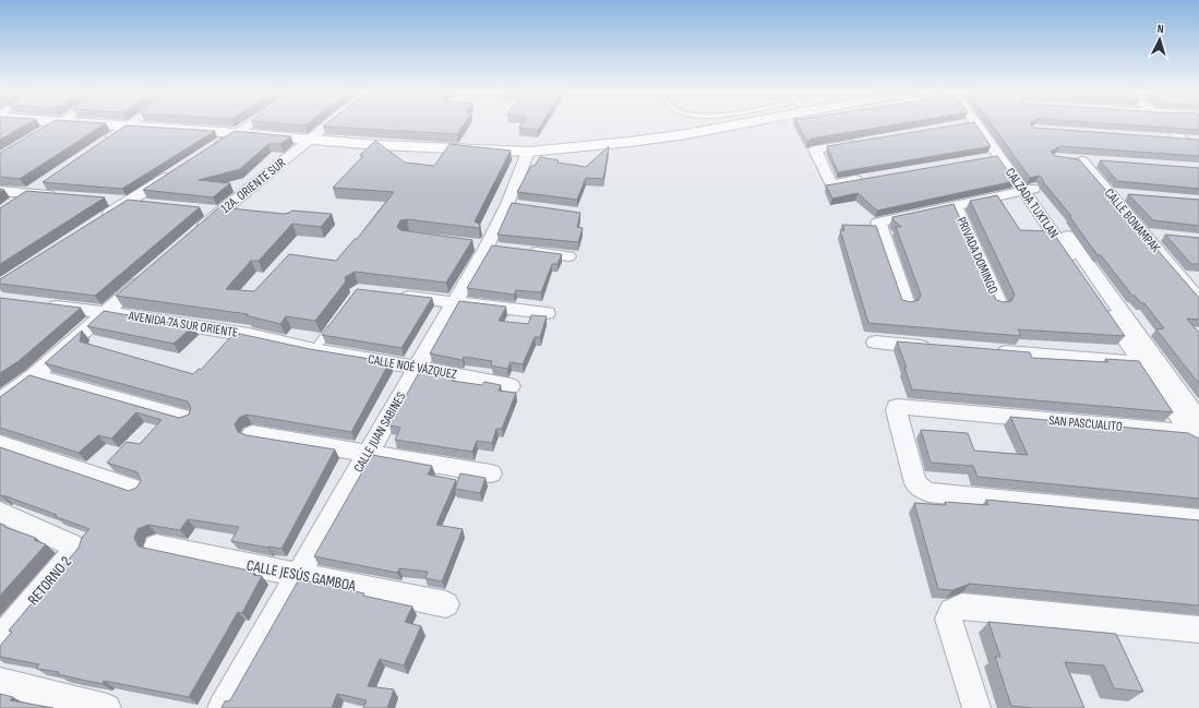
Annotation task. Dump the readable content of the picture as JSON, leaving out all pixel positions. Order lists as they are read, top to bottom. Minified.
{"streets":{"street":["12A. ORIENTE SUR","CALZADA TUXTLAN","CALLE BONAMPAK","PRIVADA DOMINGO","AVENIDA 7A SUR ORIENTE","CALLE NOÉ VÁZQUEZ","SAN PASCUALITO","CALLE JUAN SABINES","CALLE JESÚS GAMBOA","RETORNO 2"]},"crossings":[["CALZADA TUXTLAN","SAN PASCUALITO"],["AVENIDA 7A SUR ORIENTE","CALLE NOÉ VÁZQUEZ"],["CALLE NOÉ VÁZQUEZ","CALLE JUAN SABINES"],["CALLE JUAN SABINES","CALLE JESÚS GAMBOA"]],"north":"top"}
